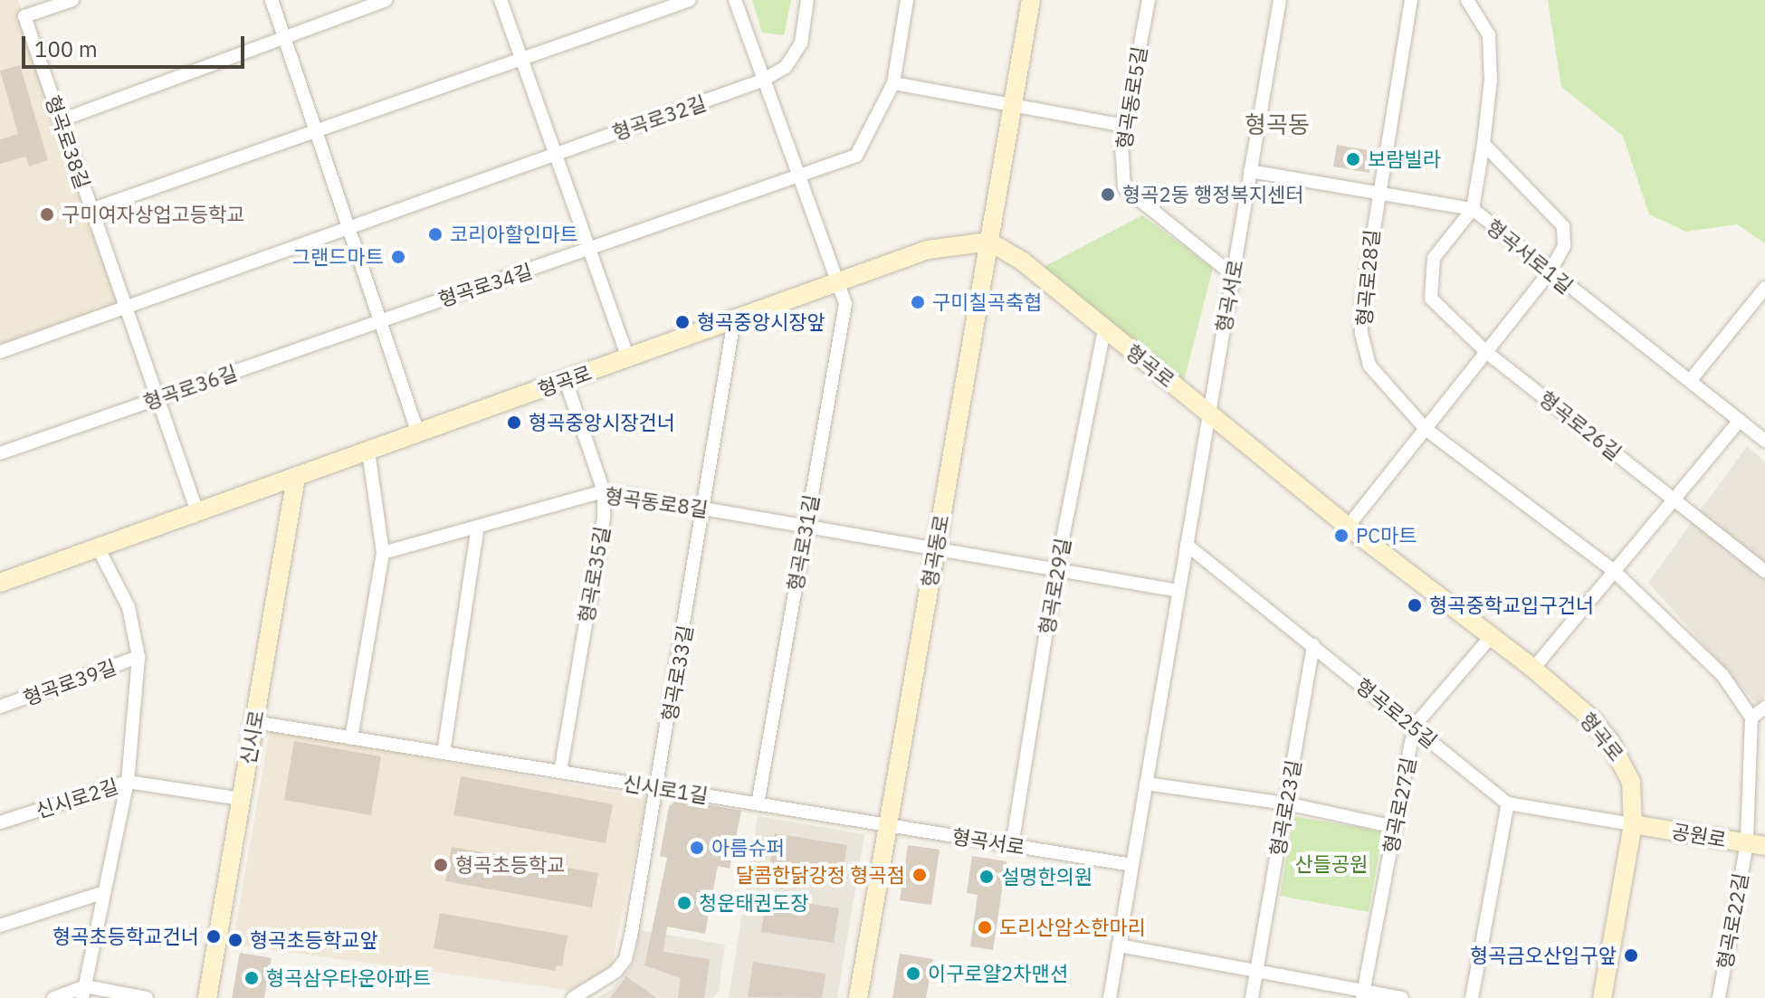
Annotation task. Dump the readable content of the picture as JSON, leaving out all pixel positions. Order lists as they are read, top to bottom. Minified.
{"streets":{"street":["형곡동로5길","형곡로32길","형곡로38길","형곡서로1길","형곡로28길","형곡로34길","형곡서로","형곡로","형곡로36길","형곡로26길","형곡동로8길","형곡로31길","형곡동로","형곡로35길","형곡로29길","형곡로33길","형곡로39길","형곡로25길","신시로","신시로1길","신시로2길","형곡로27길","형곡로23길","공원로","형곡로22길"]},"crossings":[["형곡동로5길","형곡서로"],["형곡로38길","형곡로"],["형곡로38길","형곡로36길"],["형곡서로1길","형곡로28길"],["형곡서로1길","형곡서로"],["형곡로34길","형곡로36길"],["형곡서로","형곡로"],["형곡서로","형곡동로"],["형곡서로","형곡로29길"],["형곡서로","형곡로25길"],["형곡서로","신시로1길"],["형곡로","형곡로31길"],["형곡로","형곡동로"],["형곡로","형곡로35길"],["형곡로","형곡로29길"],["형곡로","형곡로33길"],["형곡로","형곡로39길"],["형곡로","형곡로25길"],["형곡로","신시로"],["형곡로","형곡로27길"],["형곡로","공원로"],["형곡동로8길","형곡로31길"],["형곡동로8길","형곡동로"],["형곡동로8길","형곡로35길"],["형곡동로8길","형곡로33길"],["형곡로31길","신시로1길"],["형곡동로","신시로1길"],["형곡로35길","신시로1길"],["형곡로33길","신시로1길"],["형곡로39길","신시로2길"],["형곡로25길","형곡로27길"],["형곡로25길","형곡로23길"],["형곡로25길","공원로"],["신시로","신시로1길"],["신시로","신시로2길"],["공원로","형곡로22길"]],"districts":["형곡동"],"parks":["산들공원"],"places":["보람빌라","형곡2동 행정복지센터","구미여자상업고등학교","코리아할인마트","그랜드마트","구미칠곡축협","형곡중앙시장앞","형곡중앙시장건너","PC마트","형곡중학교입구건너","아름슈퍼","형곡초등학교","달콤한닭강정 형곡점","설명한의원","청운태권도장","도리산암소한마리","형곡초등학교건너","형곡초등학교앞","형곡금오산입구앞","이구로얄2차맨션","형곡삼우타운아파트"],"scale_bar":"100 m"}
